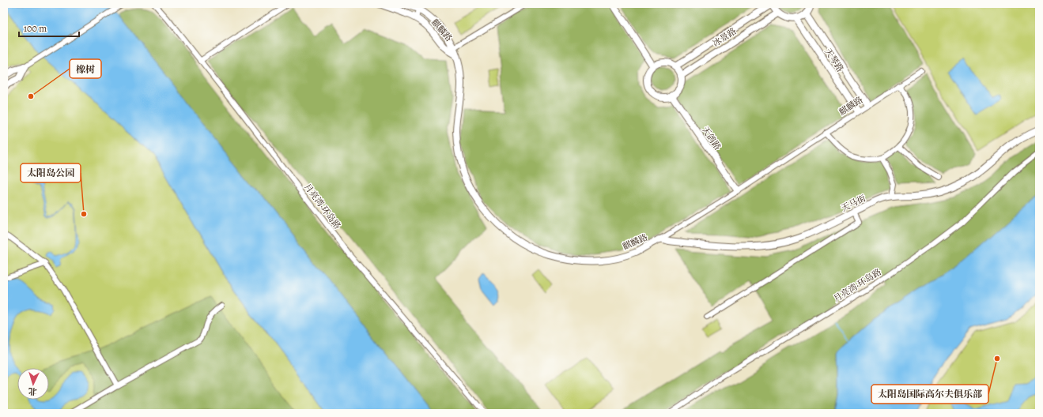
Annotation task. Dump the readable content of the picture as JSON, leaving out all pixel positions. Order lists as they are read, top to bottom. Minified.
{"streets":{"street":["麒麟路","冰景路","天琴路","天鸽路","天马街","月亮湾·环岛路"]},"crossings":[["麒麟路","天琴路"],["麒麟路","天鸽路"],["麒麟路","天马街"],["冰景路","天鸽路"]],"places":["橡树","太阳岛公园","太阳岛国际高尔夫俱乐部"],"scale_bar":"100 m","north":"bottom"}
